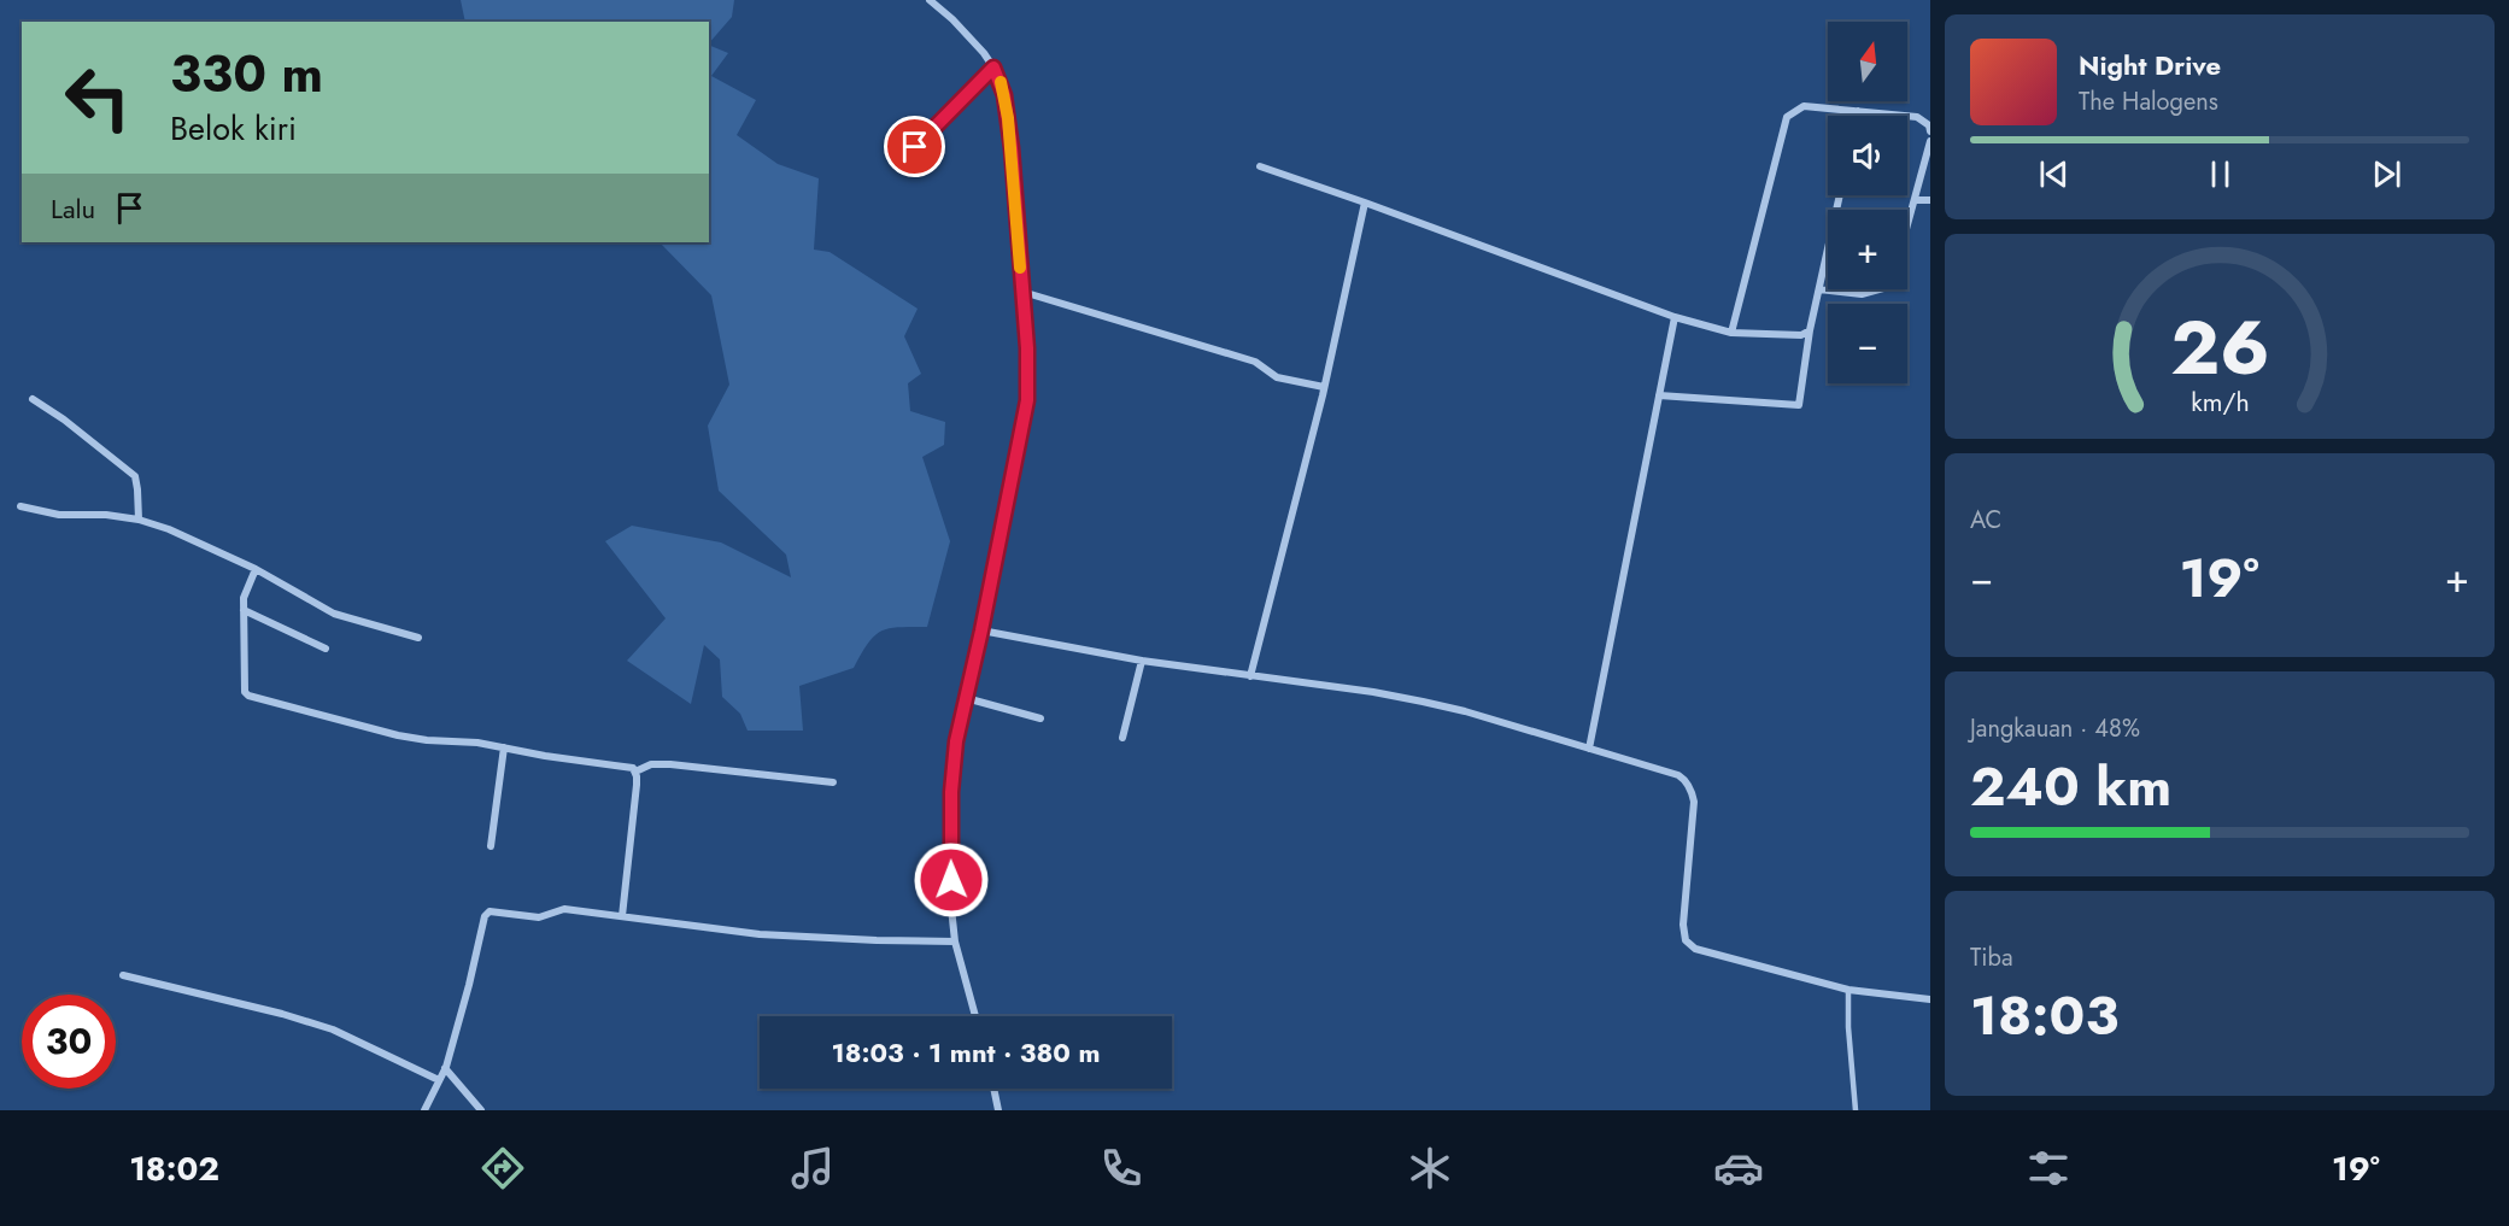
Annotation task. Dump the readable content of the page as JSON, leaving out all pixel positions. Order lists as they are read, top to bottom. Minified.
{"north":"top","page":{"map_buttons":["+","−"],"turn":["330 m","Belok kiri"],"song":["Night Drive","The Halogens"],"then":"Lalu","tile":["AC",["Jangkauan · 48%","240 km"],["Tiba","18:03"]],"heat":["−","19°","+"],"limit":"30","trip":"18:03 · 1 mnt · 380 m","tabs":["18:02","19°"],"gauge":["26","km/h"]}}
